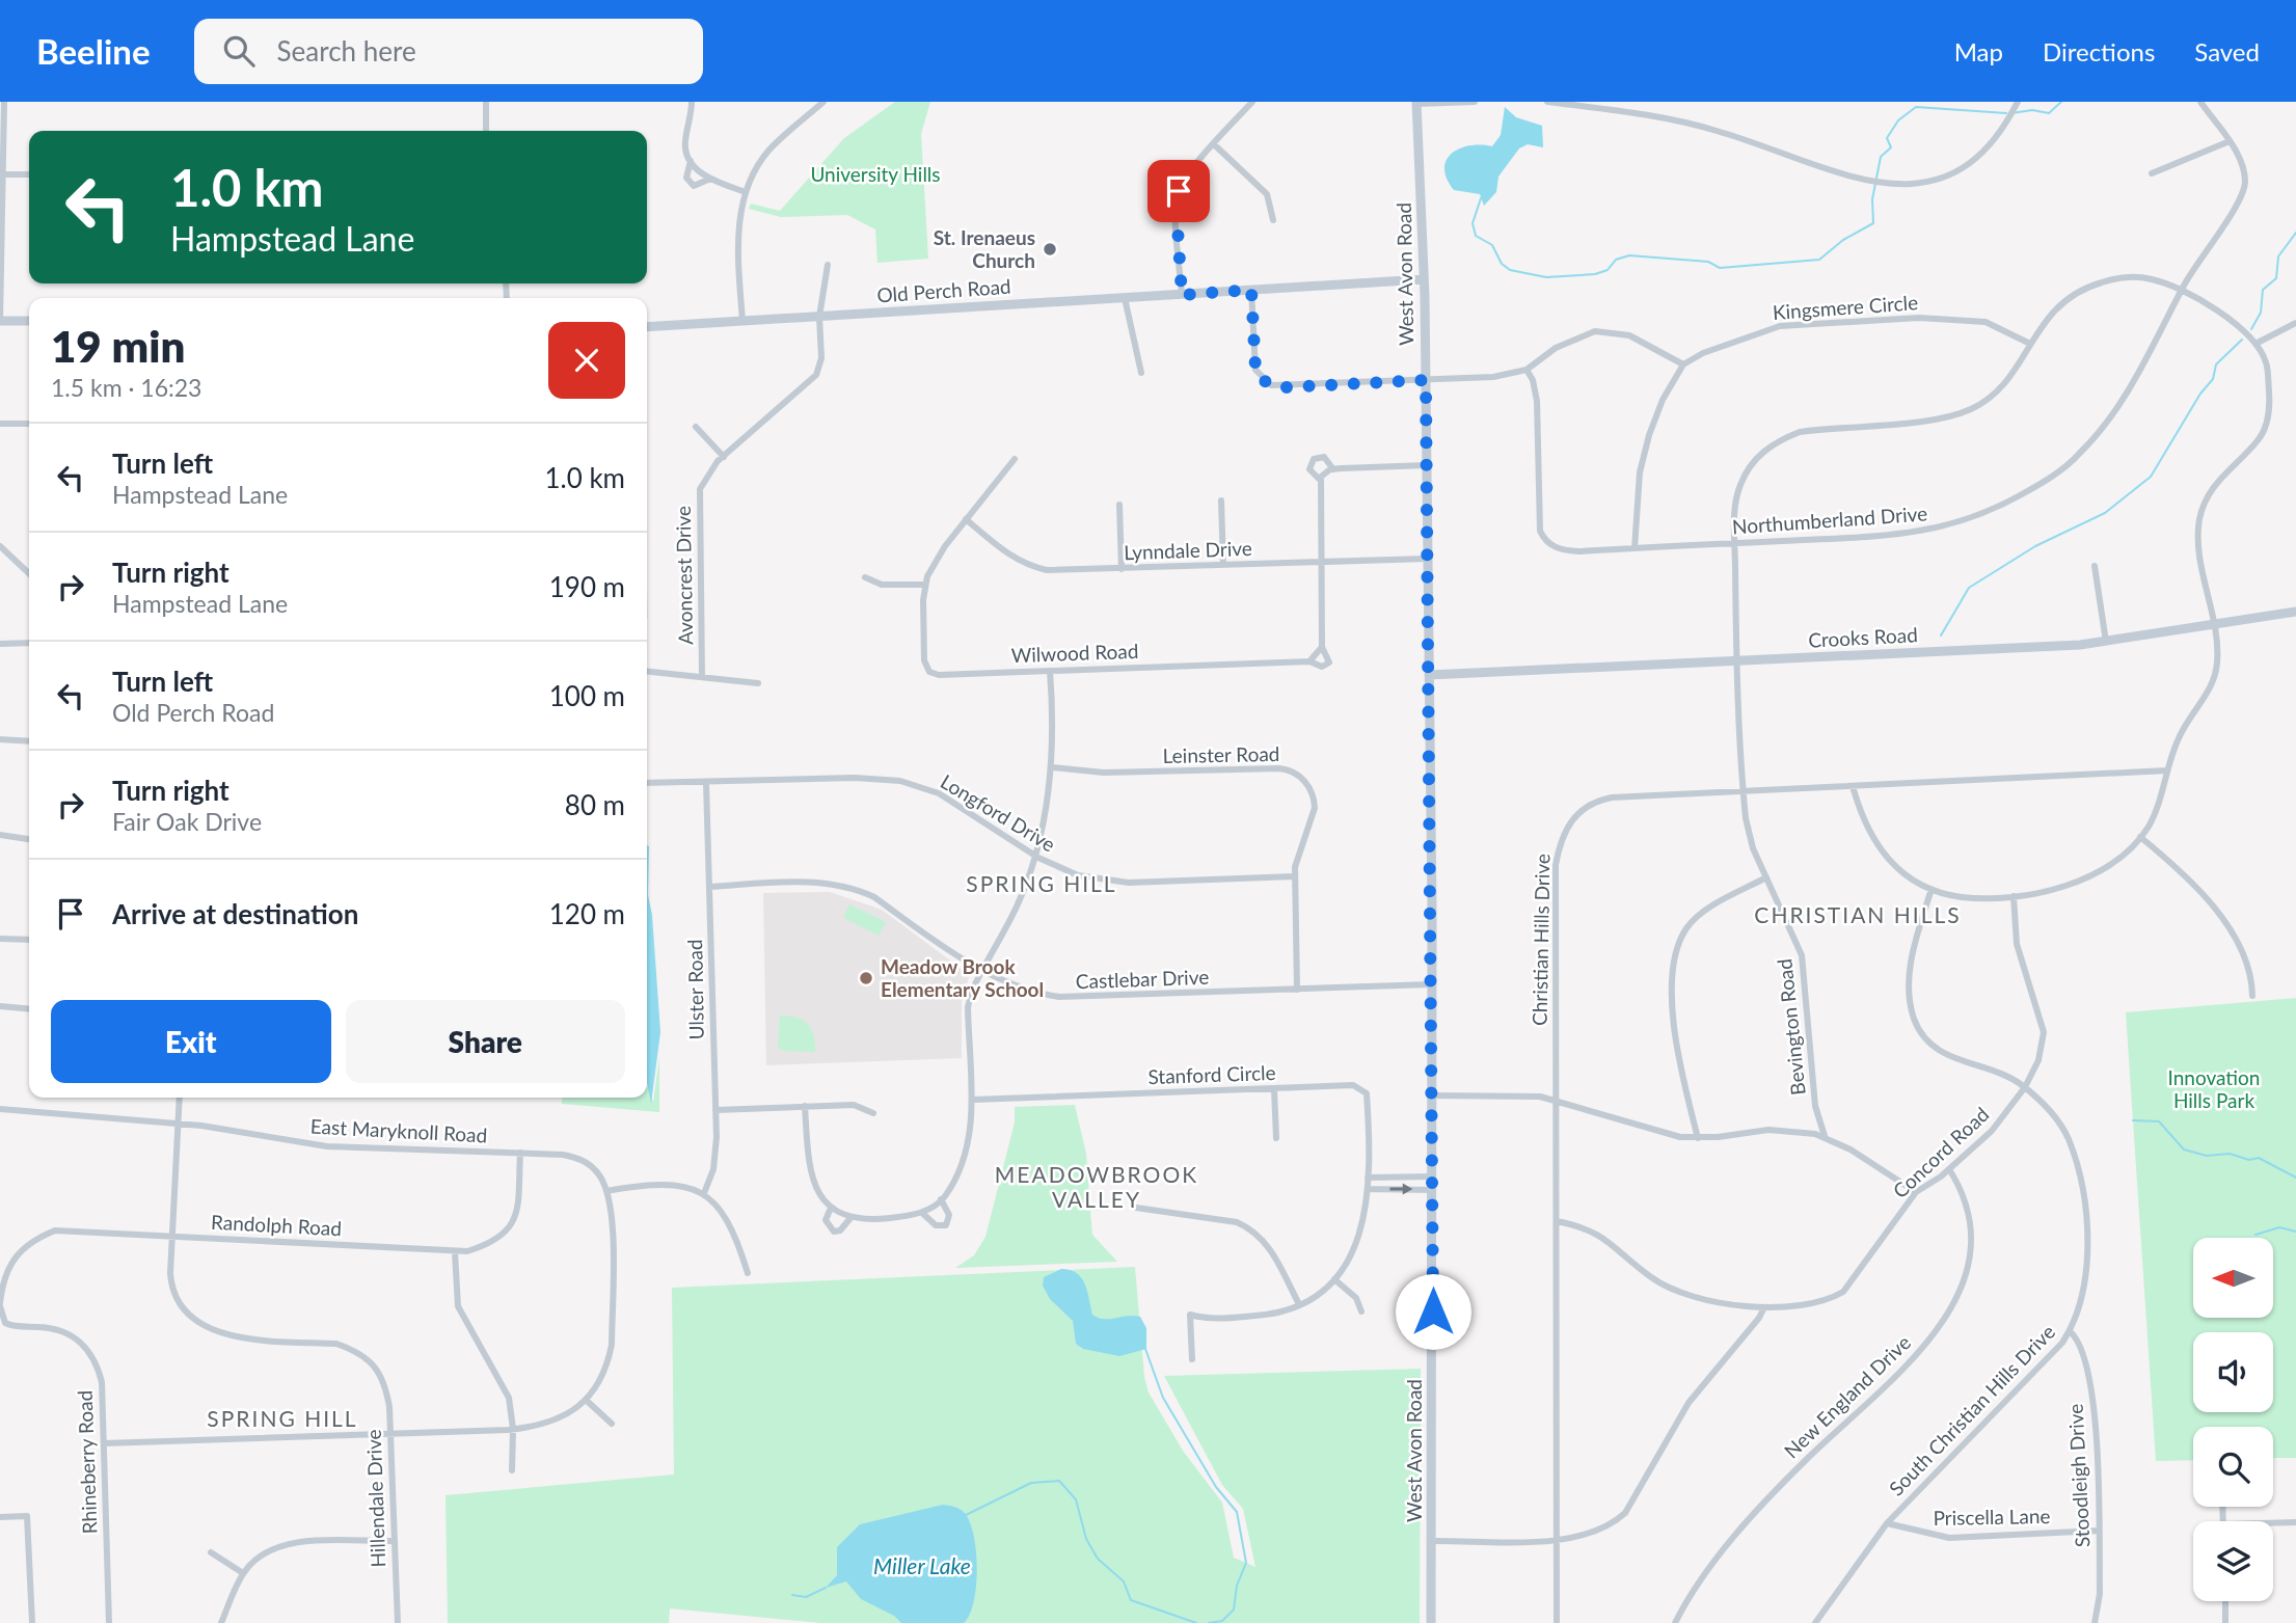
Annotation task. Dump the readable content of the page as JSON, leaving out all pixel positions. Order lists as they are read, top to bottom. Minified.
{"streets":{"street":["West Avon Road","Old Perch Road","Kingsmere Circle","Northumberland Drive","Lynndale Drive","Avoncrest Drive","Crooks Road","Wilwood Road","Leinster Road","Longford Drive","Christian Hills Drive","Castlebar Drive","Ulster Road","Bevington Road","Stanford Circle","East Maryknoll Road","Concord Road","Randolph Road","New England Drive","South Christian Hills Drive","Rhineberry Road","Stoodleigh Drive","Hillendale Drive","Priscella Lane"]},"crossings":[["West Avon Road","Old Perch Road"],["West Avon Road","Lynndale Drive"],["West Avon Road","Crooks Road"],["West Avon Road","Castlebar Drive"],["Old Perch Road","Avoncrest Drive"],["Kingsmere Circle","Bevington Road"],["Northumberland Drive","Bevington Road"],["Crooks Road","Bevington Road"],["Leinster Road","Longford Drive"],["Leinster Road","Castlebar Drive"],["Longford Drive","Ulster Road"],["Christian Hills Drive","Bevington Road"],["Christian Hills Drive","Concord Road"],["Castlebar Drive","Ulster Road"],["East Maryknoll Road","Randolph Road"],["East Maryknoll Road","Hillendale Drive"],["Concord Road","New England Drive"],["Concord Road","South Christian Hills Drive"],["Randolph Road","Rhineberry Road"],["Randolph Road","Hillendale Drive"],["South Christian Hills Drive","Stoodleigh Drive"],["South Christian Hills Drive","Priscella Lane"],["Stoodleigh Drive","Priscella Lane"]],"districts":["SPRING HILL","CHRISTIAN HILLS","MEADOWBROOK VALLEY","SPRING HILL"],"water":["Miller Lake"],"parks":["University Hills","Innovation Hills Park"],"places":["St. Irenaeus Church","Meadow Brook Elementary School"],"north":"left","page":{"header":"Beeline","search":"Search here","nav":["Map","Directions","Saved"],"turn":["1.0 km","Hampstead Lane"],"heading":["19 min","1.5 km · 16:23"],"list":[{"name":"Turn left","note":"Hampstead Lane","value":"1.0 km"},{"name":"Turn right","note":"Hampstead Lane","value":"190 m"},{"name":"Turn left","note":"Old Perch Road","value":"100 m"},{"name":"Turn right","note":"Fair Oak Drive","value":"80 m"},{"name":"Arrive at destination","value":"120 m"}],"buttons":["Exit","Share"]}}
